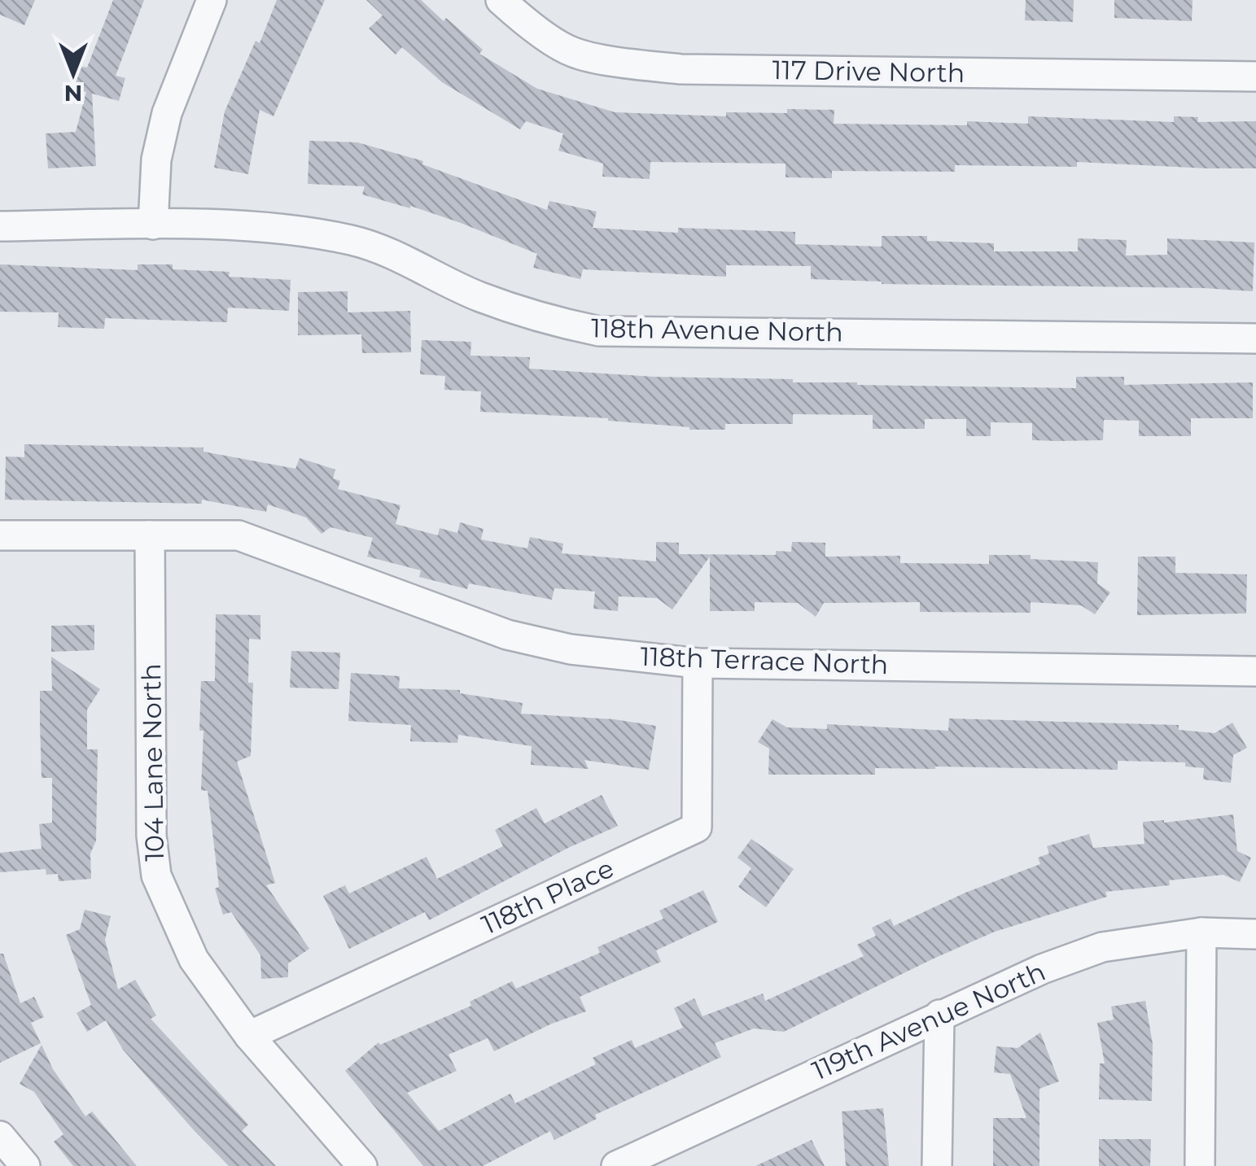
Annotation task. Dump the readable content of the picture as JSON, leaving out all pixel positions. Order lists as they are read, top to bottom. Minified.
{"streets":{"street":["117 Drive North","118th Avenue North","118th Terrace North","104 Lane North","118th Place","119th Avenue North"]},"crossings":[["118th Terrace North","104 Lane North"],["118th Terrace North","118th Place"],["104 Lane North","118th Place"]],"north":"bottom"}
